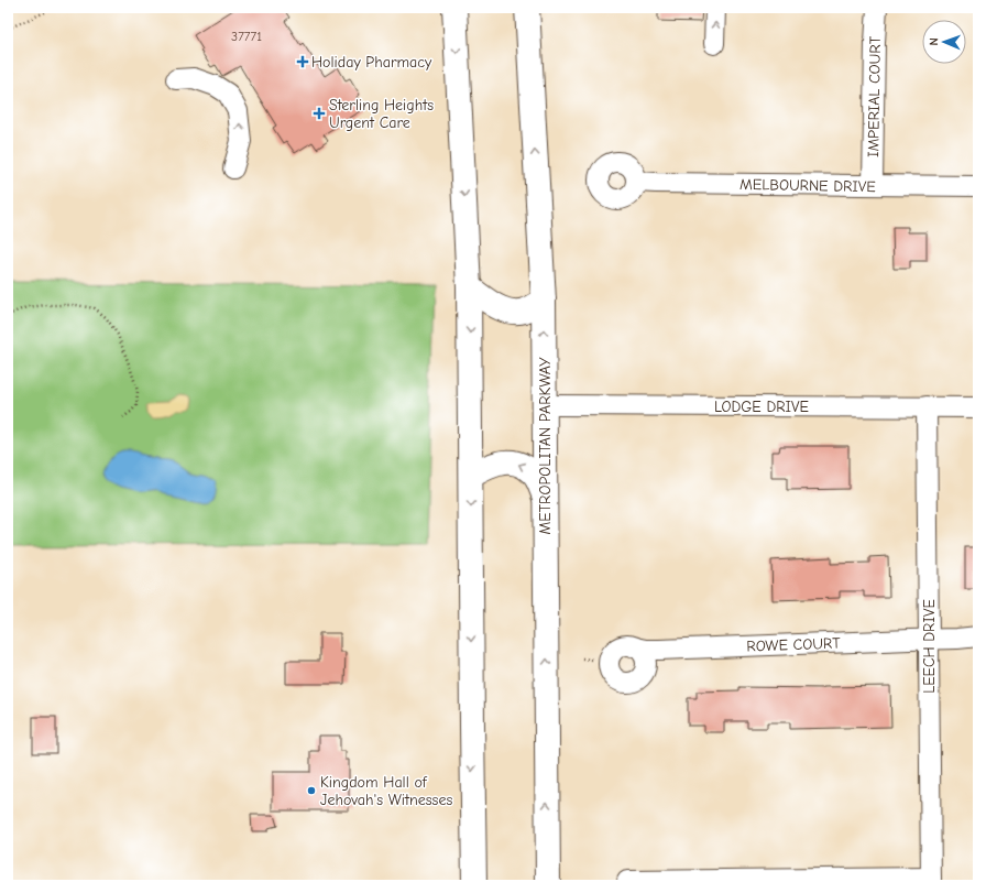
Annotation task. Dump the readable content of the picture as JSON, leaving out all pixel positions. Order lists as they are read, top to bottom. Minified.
{"streets":{"main road":["METROPOLITAN PARKWAY"],"street":["IMPERIAL COURT","MELBOURNE DRIVE","LODGE DRIVE","ROWE COURT","LEECH DRIVE"]},"crossings":[["IMPERIAL COURT","MELBOURNE DRIVE"],["LODGE DRIVE","METROPOLITAN PARKWAY"],["LODGE DRIVE","LEECH DRIVE"],["ROWE COURT","LEECH DRIVE"]],"places":{"health":["Holiday Pharmacy","Sterling Heights Urgent Care"],"other":["Kingdom Hall of Jehovah's Witnesses"]},"house_numbers":["37771"],"north":"left"}
